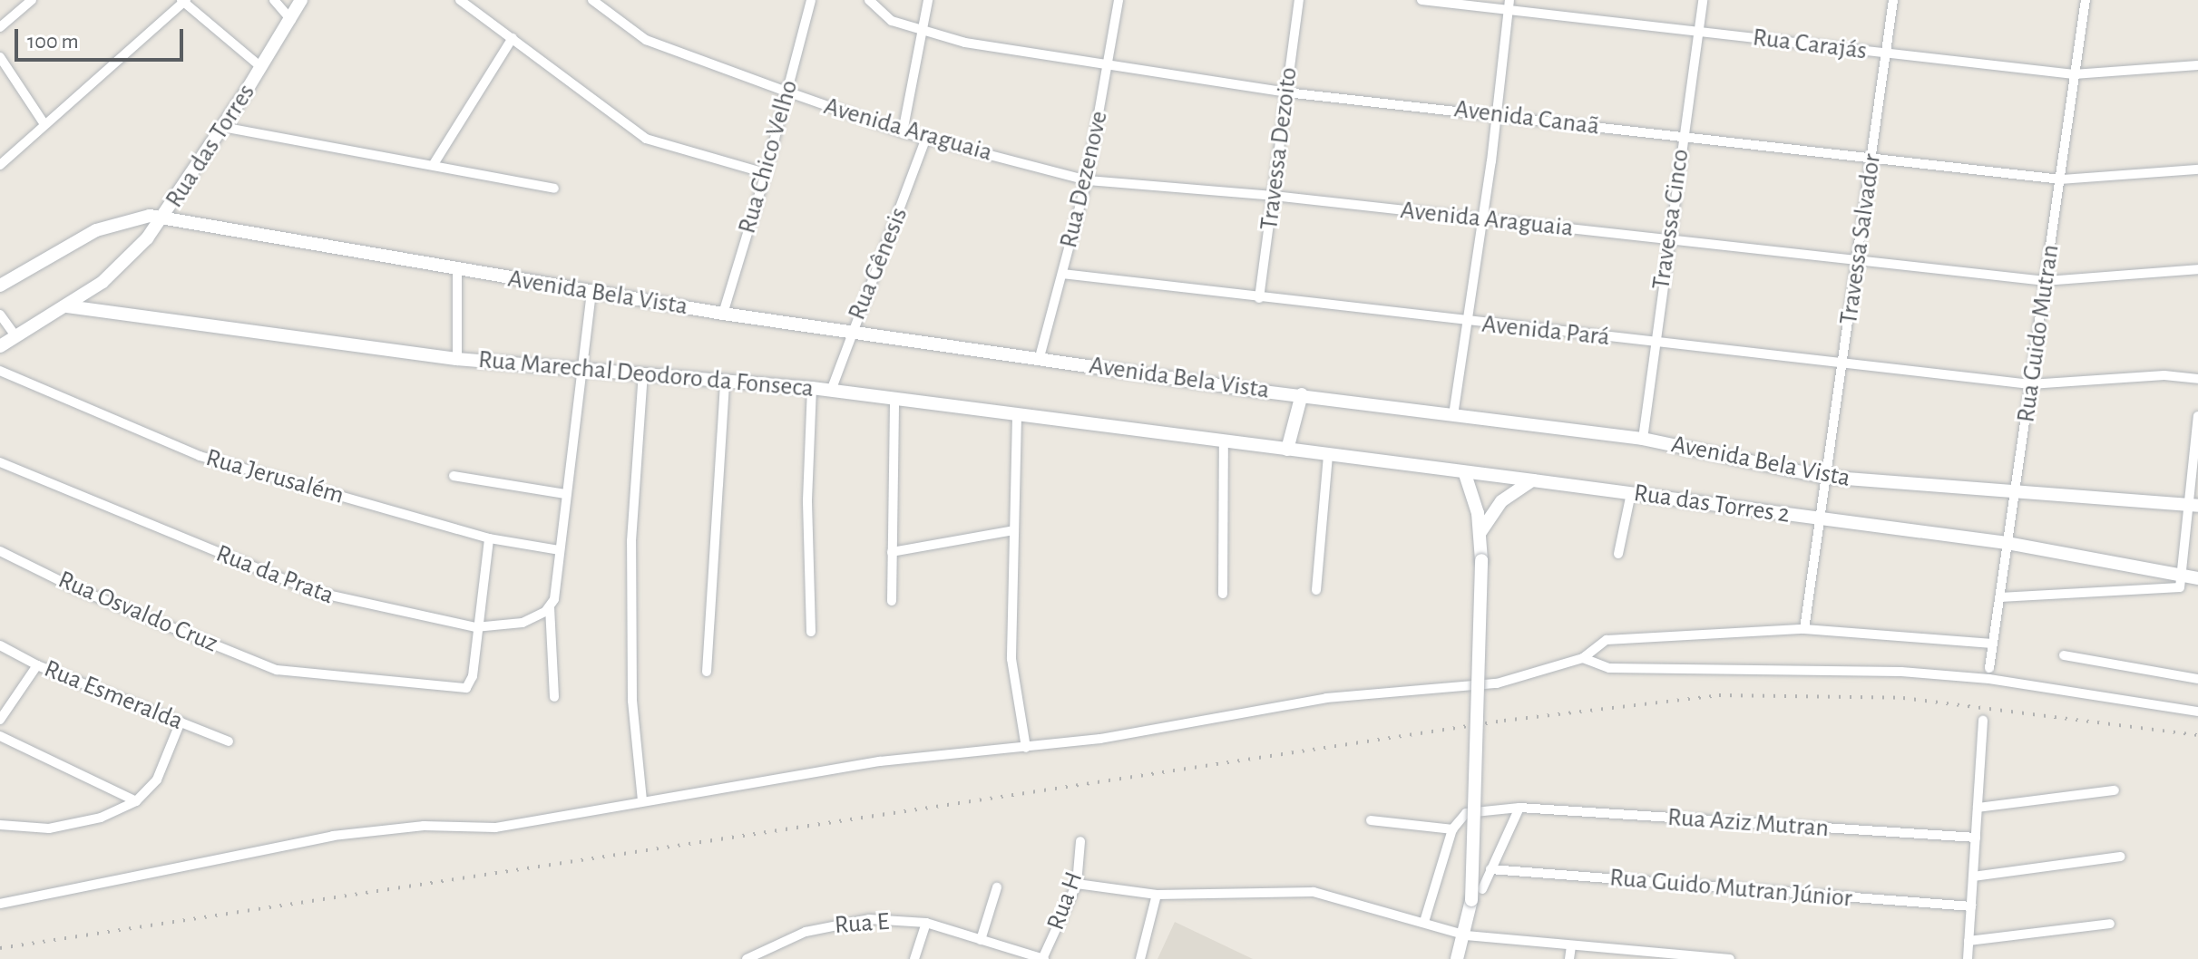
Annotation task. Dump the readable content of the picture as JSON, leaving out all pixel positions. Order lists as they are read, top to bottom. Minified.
{"streets":{"street":["Rua Carajás","Avenida Canaã","Avenida Araguaia","Rua das Torres","Travessa Dezoito","Rua Chico Velho","Rua Dezenove","Travessa Cinco","Travessa Salvador","Rua Gênesis","Avenida Bela Vista","Avenida Pará","Rua Guido Mutran","Rua Marechal Deodoro da Fonseca","Rua Jerusalém","Rua das Torres 2","Rua da Prata","Rua Osvaldo Cruz","Rua Esmeralda","Rua Aziz Mutran","Rua Guido Mutran Júnior","Rua H","Rua E"]},"crossings":[["Rua Carajás","Travessa Cinco"],["Rua Carajás","Travessa Salvador"],["Rua Carajás","Rua Guido Mutran"],["Avenida Canaã","Travessa Dezoito"],["Avenida Canaã","Rua Dezenove"],["Avenida Canaã","Travessa Cinco"],["Avenida Canaã","Travessa Salvador"],["Avenida Canaã","Rua Guido Mutran"],["Avenida Araguaia","Travessa Dezoito"],["Avenida Araguaia","Rua Chico Velho"],["Avenida Araguaia","Rua Dezenove"],["Avenida Araguaia","Travessa Cinco"],["Avenida Araguaia","Travessa Salvador"],["Avenida Araguaia","Rua Gênesis"],["Avenida Araguaia","Rua Guido Mutran"],["Rua das Torres","Avenida Bela Vista"],["Rua das Torres","Rua Marechal Deodoro da Fonseca"],["Travessa Dezoito","Avenida Pará"],["Rua Chico Velho","Avenida Bela Vista"],["Rua Dezenove","Avenida Bela Vista"],["Rua Dezenove","Avenida Pará"],["Travessa Cinco","Avenida Bela Vista"],["Travessa Cinco","Avenida Pará"],["Travessa Salvador","Avenida Bela Vista"],["Travessa Salvador","Avenida Pará"],["Travessa Salvador","Rua das Torres 2"],["Rua Gênesis","Avenida Bela Vista"],["Rua Gênesis","Rua Marechal Deodoro da Fonseca"],["Avenida Bela Vista","Rua Guido Mutran"],["Avenida Pará","Rua Guido Mutran"],["Rua Guido Mutran","Rua das Torres 2"],["Rua Marechal Deodoro da Fonseca","Rua das Torres 2"],["Rua da Prata","Rua Osvaldo Cruz"],["Rua H","Rua E"]],"scale_bar":"100 m"}
